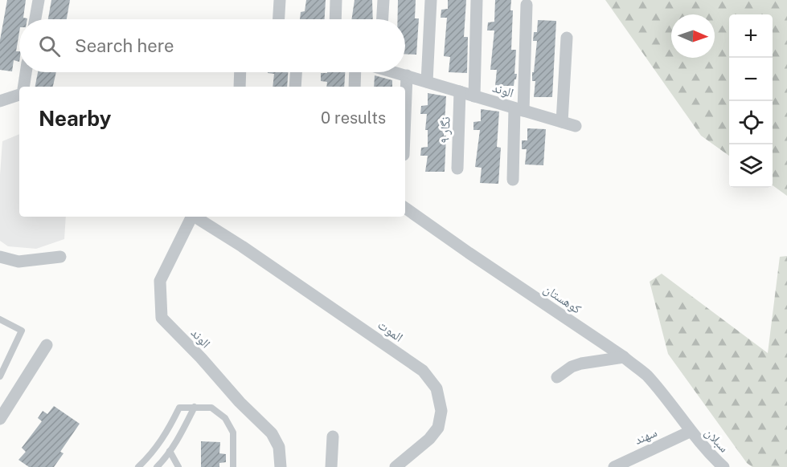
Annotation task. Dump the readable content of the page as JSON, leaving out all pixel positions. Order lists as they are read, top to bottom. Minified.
{"streets":{"street":["الوند","نگار ۹","کوهستان","الموت","سهند","سبلان"]},"crossings":[["الوند","نگار ۹"],["کوهستان","سهند"],["کوهستان","سبلان"],["سهند","سبلان"]],"north":"right","page":{"map_buttons":["+","−"],"search":"Search here","heading":["Nearby","0 results"]}}
